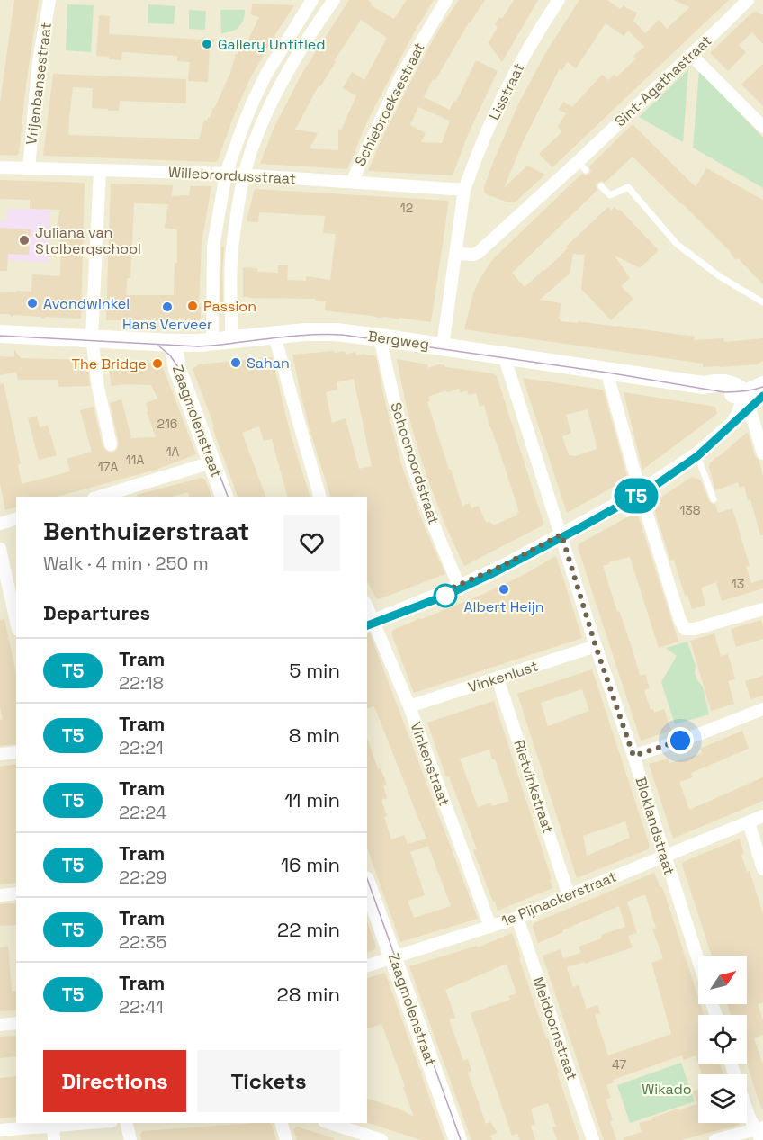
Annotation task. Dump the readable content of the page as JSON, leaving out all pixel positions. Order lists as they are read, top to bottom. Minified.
{"streets":{"street":["Sint-Agathastraat","Vrijenbansestraat","Lisstraat","Schiebroeksestraat","Willebrordusstraat","Bergweg","Zaagmolenstraat","Schoonoordstraat","Vinkenlust","Vinkenstraat","Rietvinkstraat","Bloklandstraat","1e Pijnackerstraat","Meidoornstraat"]},"crossings":[["Sint-Agathastraat","Lisstraat"],["Vrijenbansestraat","Willebrordusstraat"],["Lisstraat","Willebrordusstraat"],["Lisstraat","Bergweg"],["Schiebroeksestraat","Willebrordusstraat"],["Bergweg","Zaagmolenstraat"],["Bergweg","Schoonoordstraat"],["Bergweg","Bloklandstraat"],["Zaagmolenstraat","1e Pijnackerstraat"],["Vinkenlust","Vinkenstraat"],["Vinkenlust","Rietvinkstraat"],["Vinkenlust","Bloklandstraat"],["Vinkenstraat","1e Pijnackerstraat"],["Rietvinkstraat","1e Pijnackerstraat"],["Bloklandstraat","1e Pijnackerstraat"],["1e Pijnackerstraat","Meidoornstraat"]],"parks":["Wikado"],"places":["Gallery Untitled","Juliana van Stolbergschool","Avondwinkel","Passion","Hans Verveer","Sahan","The Bridge","Albert Heijn"],"lines":["tram line T5"],"house_numbers":["12","216","1A","11A","17A","138","13","47"],"north":"top right","page":{"on_map":"T5","heading":[["Benthuizerstraat","Walk · 4 min · 250 m"],"Departures"],"list":[{"mark":"T5","name":"Tram","note":"22:18","value":"5 min"},{"mark":"T5","name":"Tram","note":"22:21","value":"8 min"},{"mark":"T5","name":"Tram","note":"22:24","value":"11 min"},{"mark":"T5","name":"Tram","note":"22:29","value":"16 min"},{"mark":"T5","name":"Tram","note":"22:35","value":"22 min"},{"mark":"T5","name":"Tram","note":"22:41","value":"28 min"}],"buttons":["Directions","Tickets"]}}
